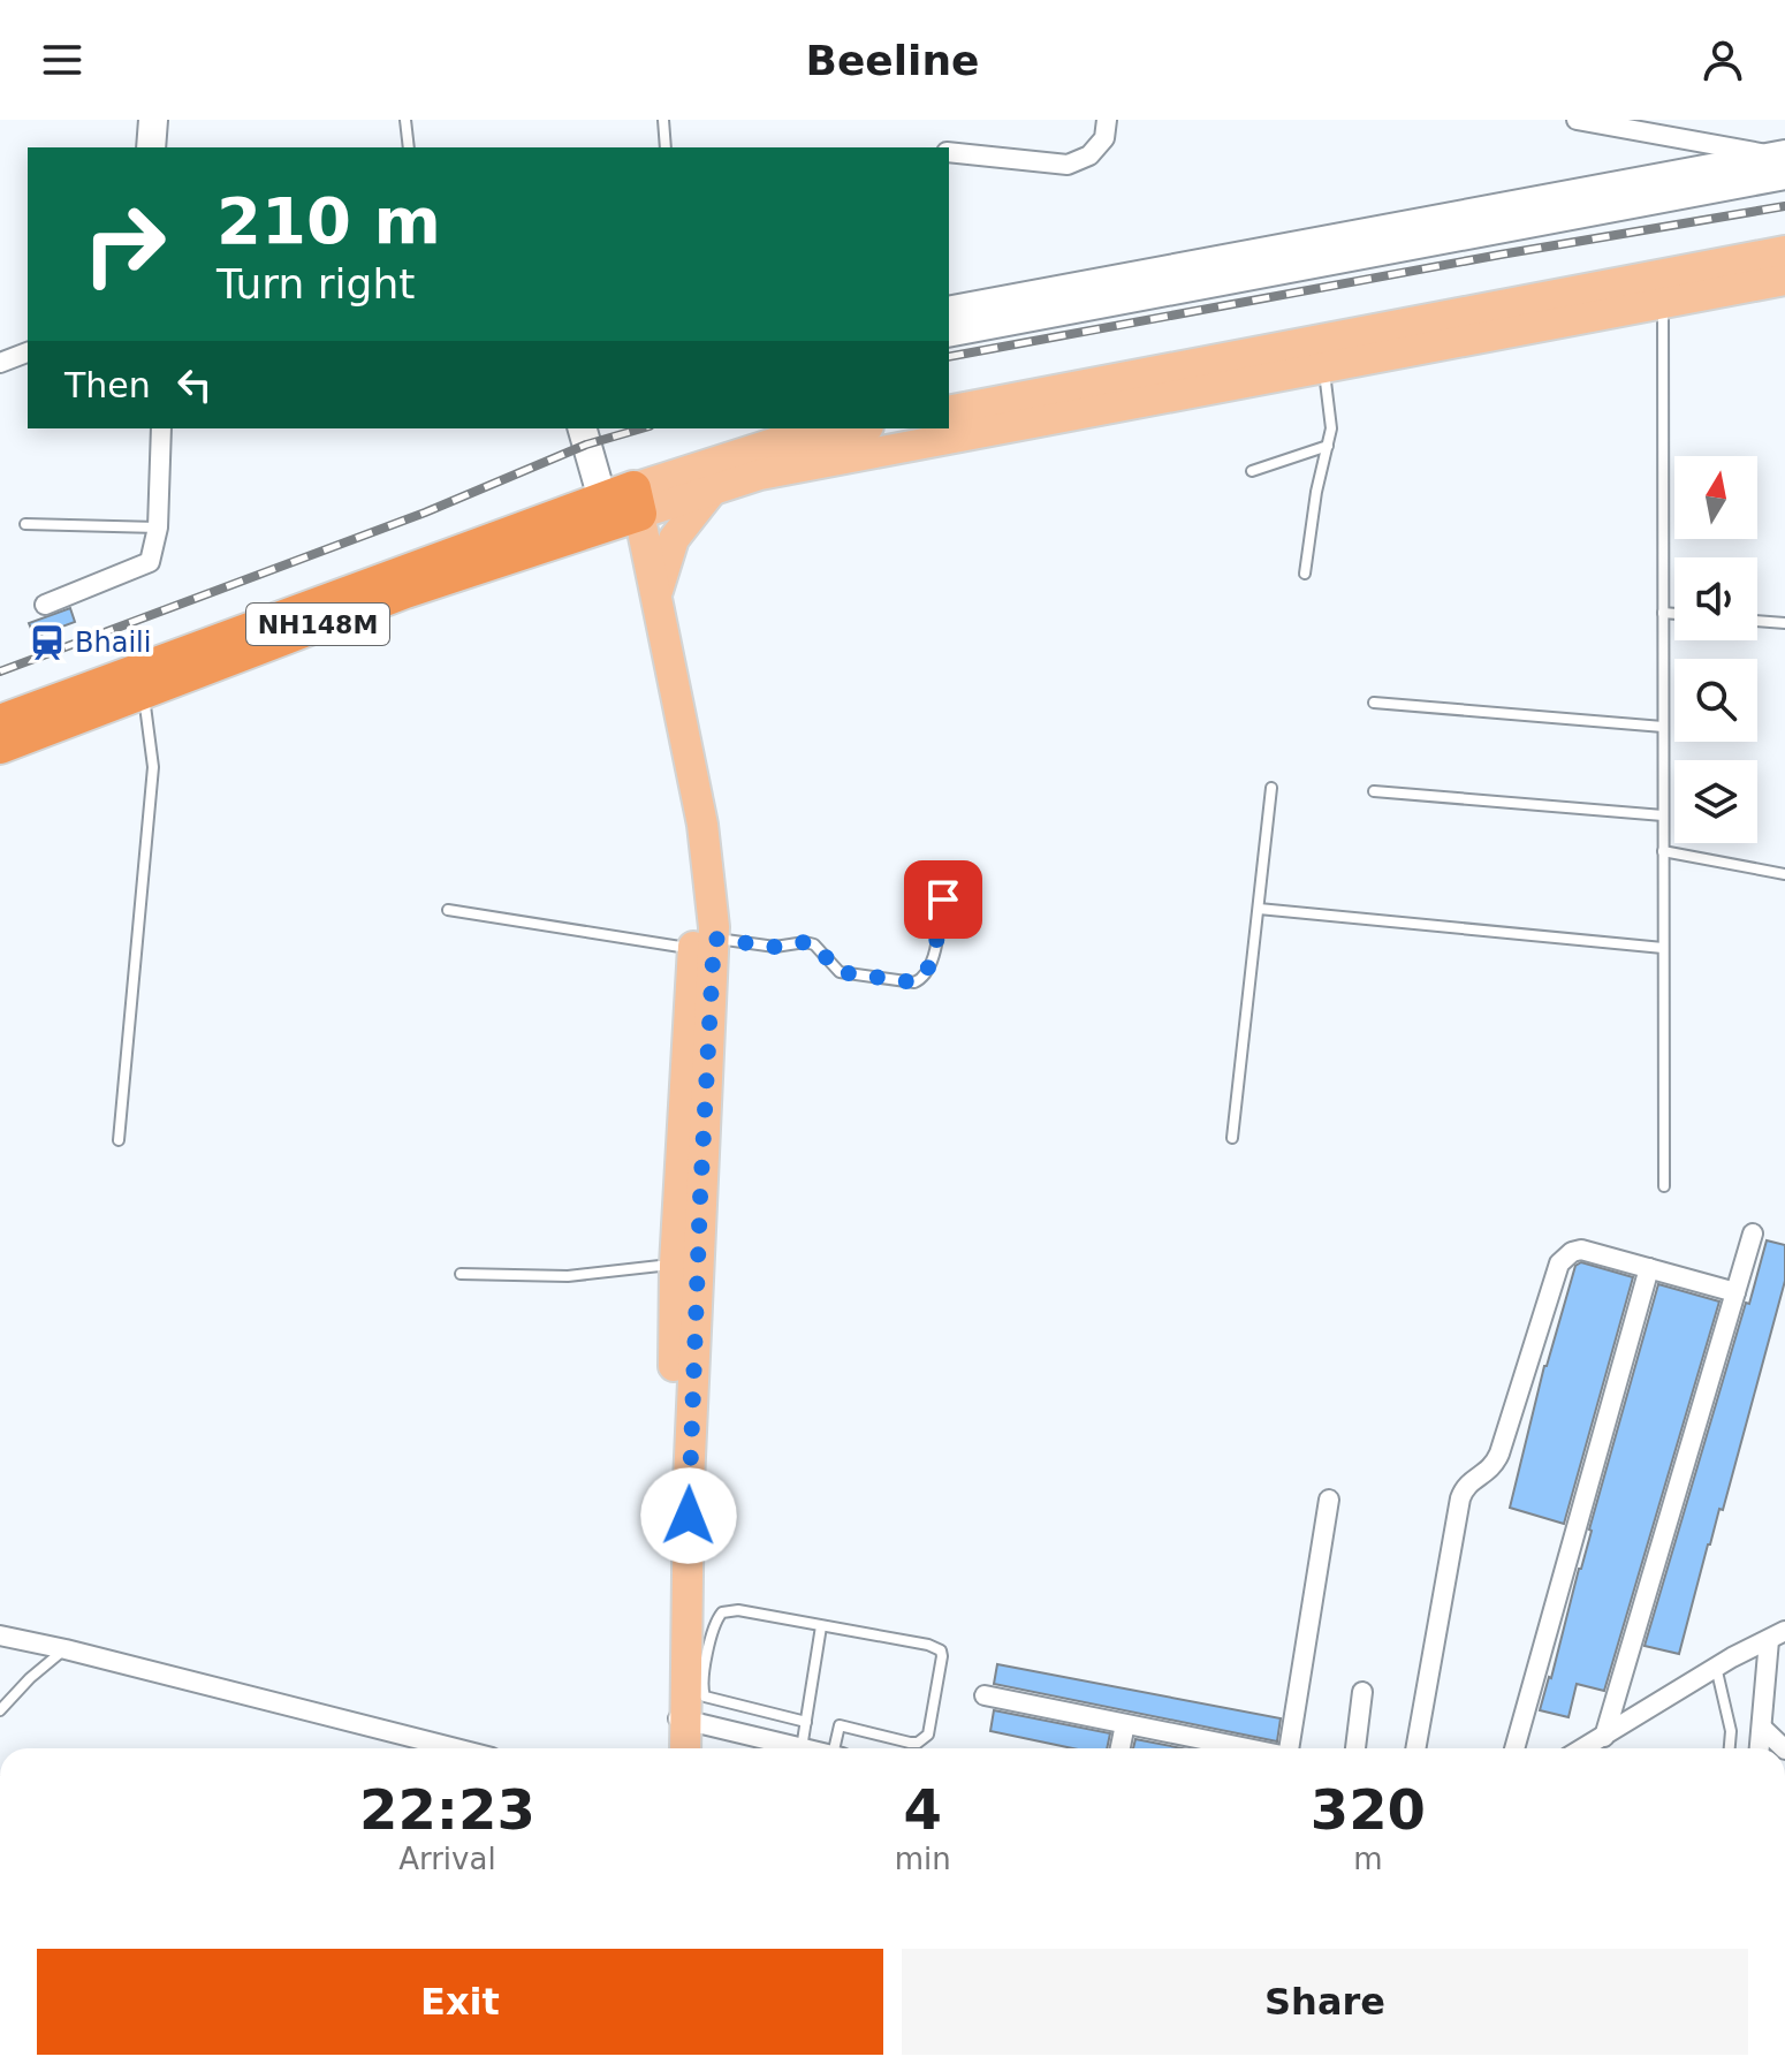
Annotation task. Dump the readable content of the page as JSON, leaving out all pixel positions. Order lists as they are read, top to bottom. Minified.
{"streets":{"highway":["NH148M"]},"places":{"station":["Bhaili"]},"north":"top","page":{"header":"Beeline","turn":["210 m","Turn right"],"then":"Then","eta":["22:23","Arrival","4","min","320","m"],"buttons":["Exit","Share"]}}
